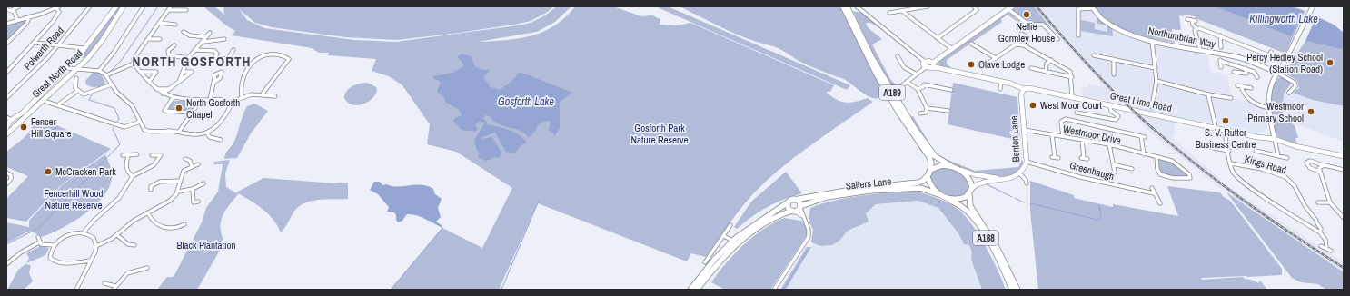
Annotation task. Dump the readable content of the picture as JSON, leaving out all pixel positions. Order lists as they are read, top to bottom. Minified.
{"streets":{"main road":["Great North Road","A189","Great Lime Road","Benton Lane","Salters Lane","A188"],"street":["Northumbrian Way","Polwarth Road","Westmoor Drive","Kings Road","Greenhaugh"]},"crossings":[["A189","Benton Lane"],["A189","Salters Lane"],["A189","A188"],["Great Lime Road","Benton Lane"],["Westmoor Drive","Benton Lane"],["Benton Lane","Greenhaugh"],["Benton Lane","Salters Lane"],["Benton Lane","A188"],["Salters Lane","A188"]],"districts":["NORTH GOSFORTH"],"water":["Killingworth Lake","Gosforth Lake"],"parks":["Gosforth Park Nature Reserve","Fencerhill Wood Nature Reserve","Black Plantation"],"places":["Nellie Gormley House","Percy Hedley School (Station Road)","Olave Lodge","West Moor Court","North Gosforth Chapel","Westmoor Primary School","S. V. Rutter Business Centre","Fencer Hill Square","McCracken Park"]}
